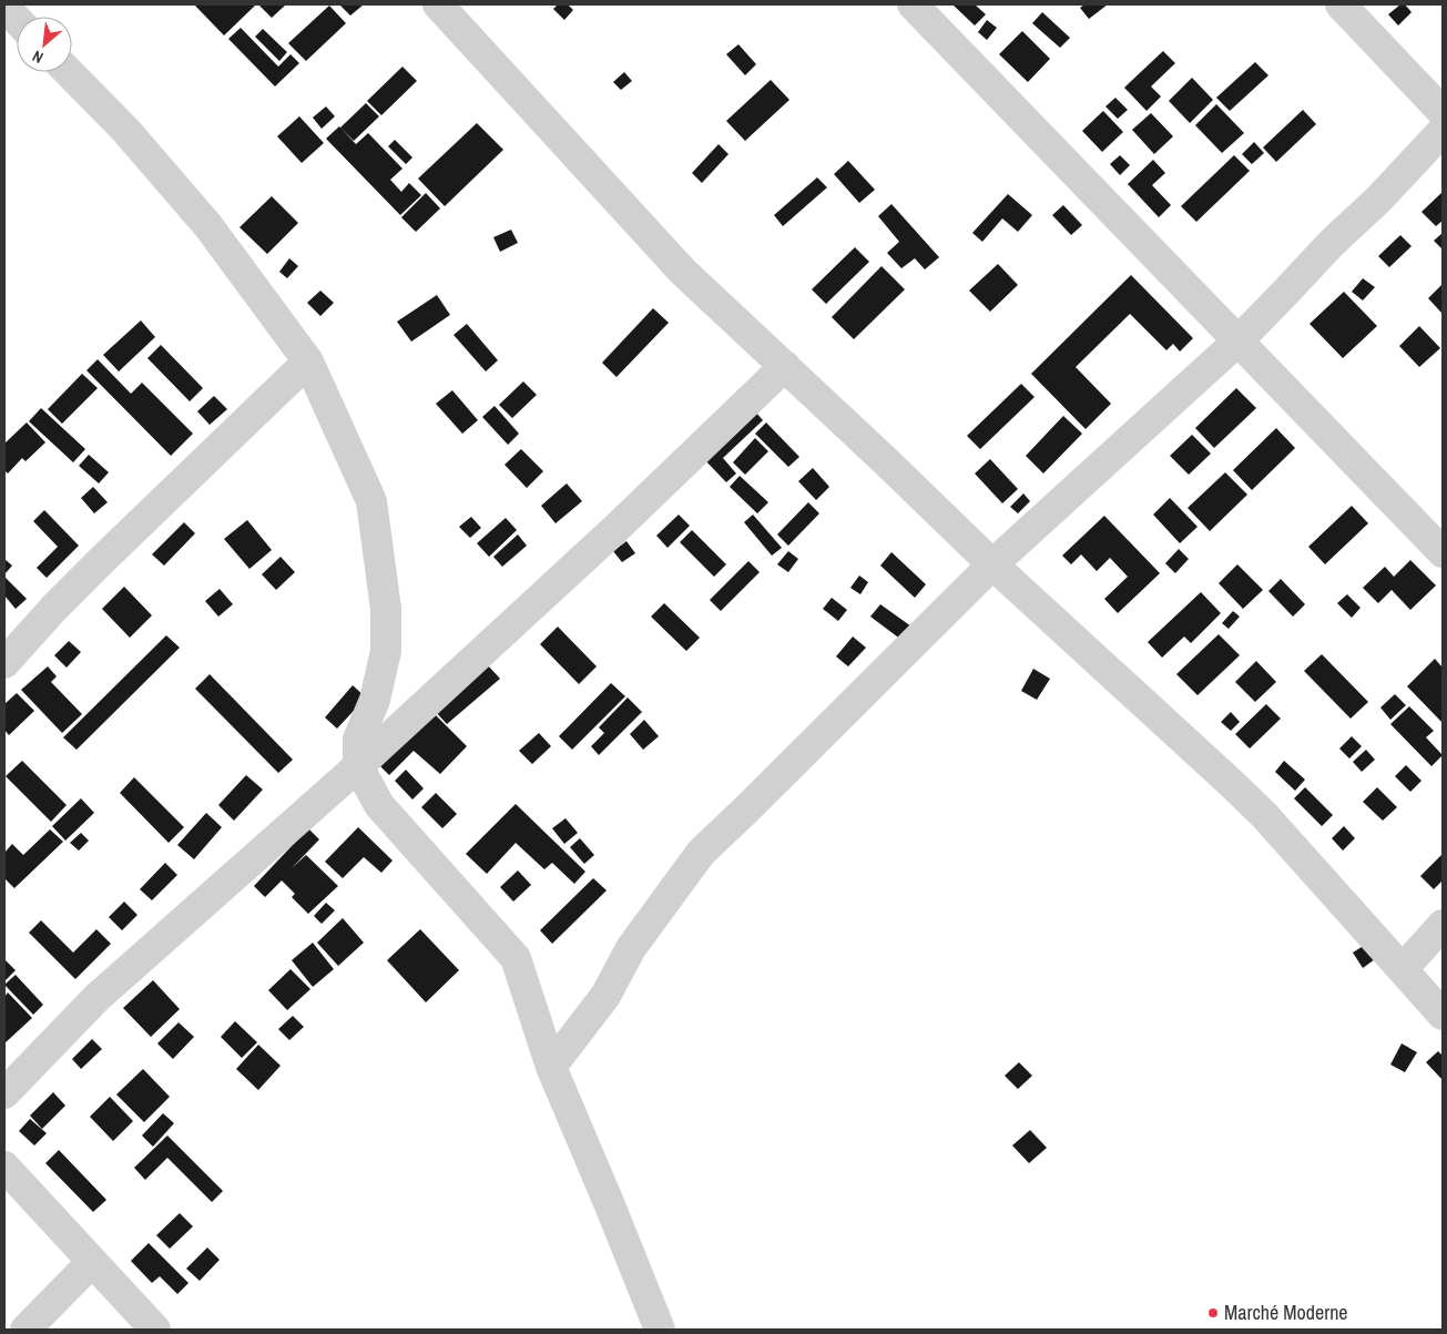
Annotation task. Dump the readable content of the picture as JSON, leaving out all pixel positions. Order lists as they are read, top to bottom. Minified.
{"places":["Marché Moderne"],"north":"bottom left"}
